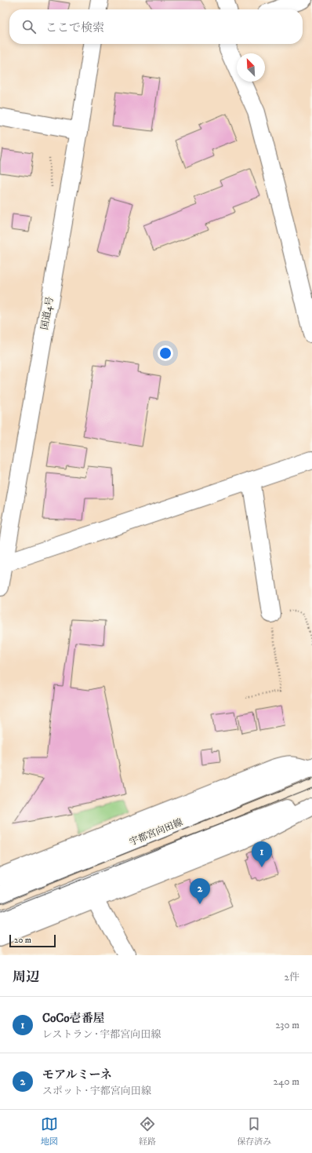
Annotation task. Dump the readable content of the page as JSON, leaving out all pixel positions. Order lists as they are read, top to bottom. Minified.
{"streets":{"main road":["国道4号","宇都宮向田線"]},"scale_bar":"20 m","north":"top left","page":{"search":"ここで検索","pins":["1","2"],"scale":"20 m","heading":["周辺","2件"],"list":[{"mark":"1","name":"CoCo壱番屋","note":"レストラン · 宇都宮向田線","value":"230 m"},{"mark":"2","name":"モアルミーネ","note":"スポット · 宇都宮向田線","value":"240 m"}],"nav":["地図","経路","保存済み"]}}
